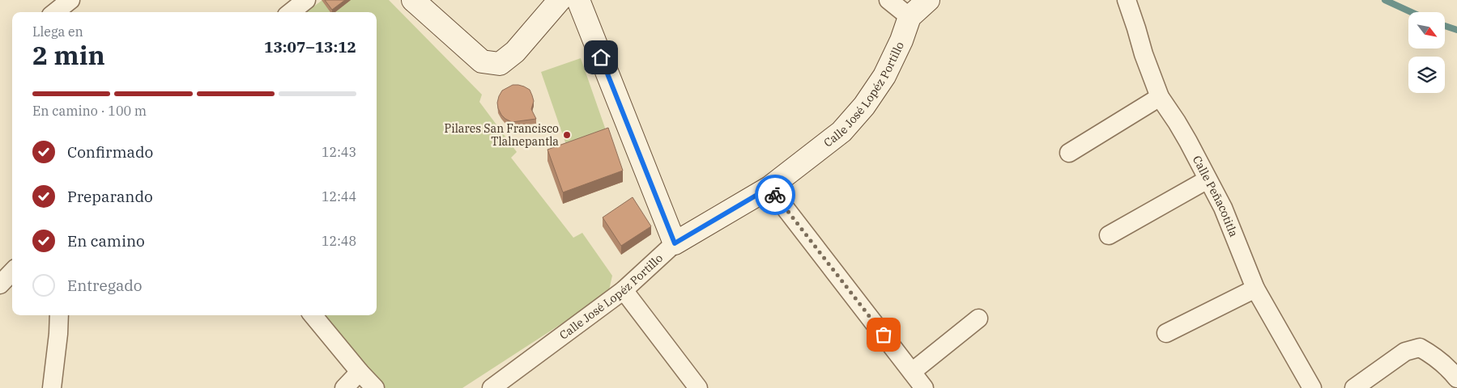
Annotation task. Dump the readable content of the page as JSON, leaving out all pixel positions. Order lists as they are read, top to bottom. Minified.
{"streets":{"street":["Calle José Lopéz Portillo","Calle Peñacotitla"]},"places":["Pilares San Francisco Tlalnepantla"],"north":"bottom right","page":{"heading":["2 min","Llega en","13:07–13:12"],"bar":"En camino · 100 m","list":[["Confirmado","12:43"],["Preparando","12:44"],["En camino","12:48"],"Entregado"]}}
